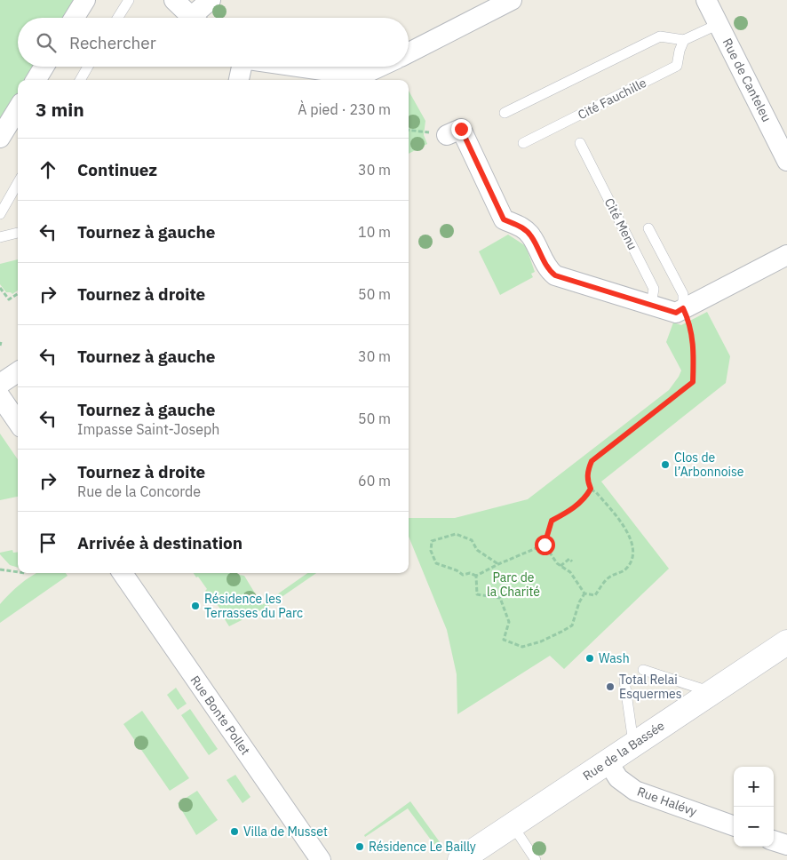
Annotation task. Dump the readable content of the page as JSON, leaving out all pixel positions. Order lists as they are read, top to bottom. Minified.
{"streets":{"street":["Rue de Canteleu","Rue Bonte Pollet","Rue de la Bassée","Rue Halévy"],"lane":["Cité Fauchille","Cité Menu"]},"crossings":[["Rue de la Bassée","Rue Halévy"]],"parks":["Parc de la Charité"],"places":["Clos de l’Arbonnoise","Résidence les Terrasses du Parc","Wash","Total Relai Esquermes","Villa de Musset","Résidence Le Bailly"],"page":{"search":"Rechercher","heading":["3 min","À pied · 230 m"],"list":[["Continuez","30 m"],["Tournez à gauche","10 m"],["Tournez à droite","50 m"],["Tournez à gauche","30 m"],["Tournez à gauche","Impasse Saint-Joseph","50 m"],["Tournez à droite","Rue de la Concorde","60 m"],"Arrivée à destination"],"map_buttons":["+","−"]}}
